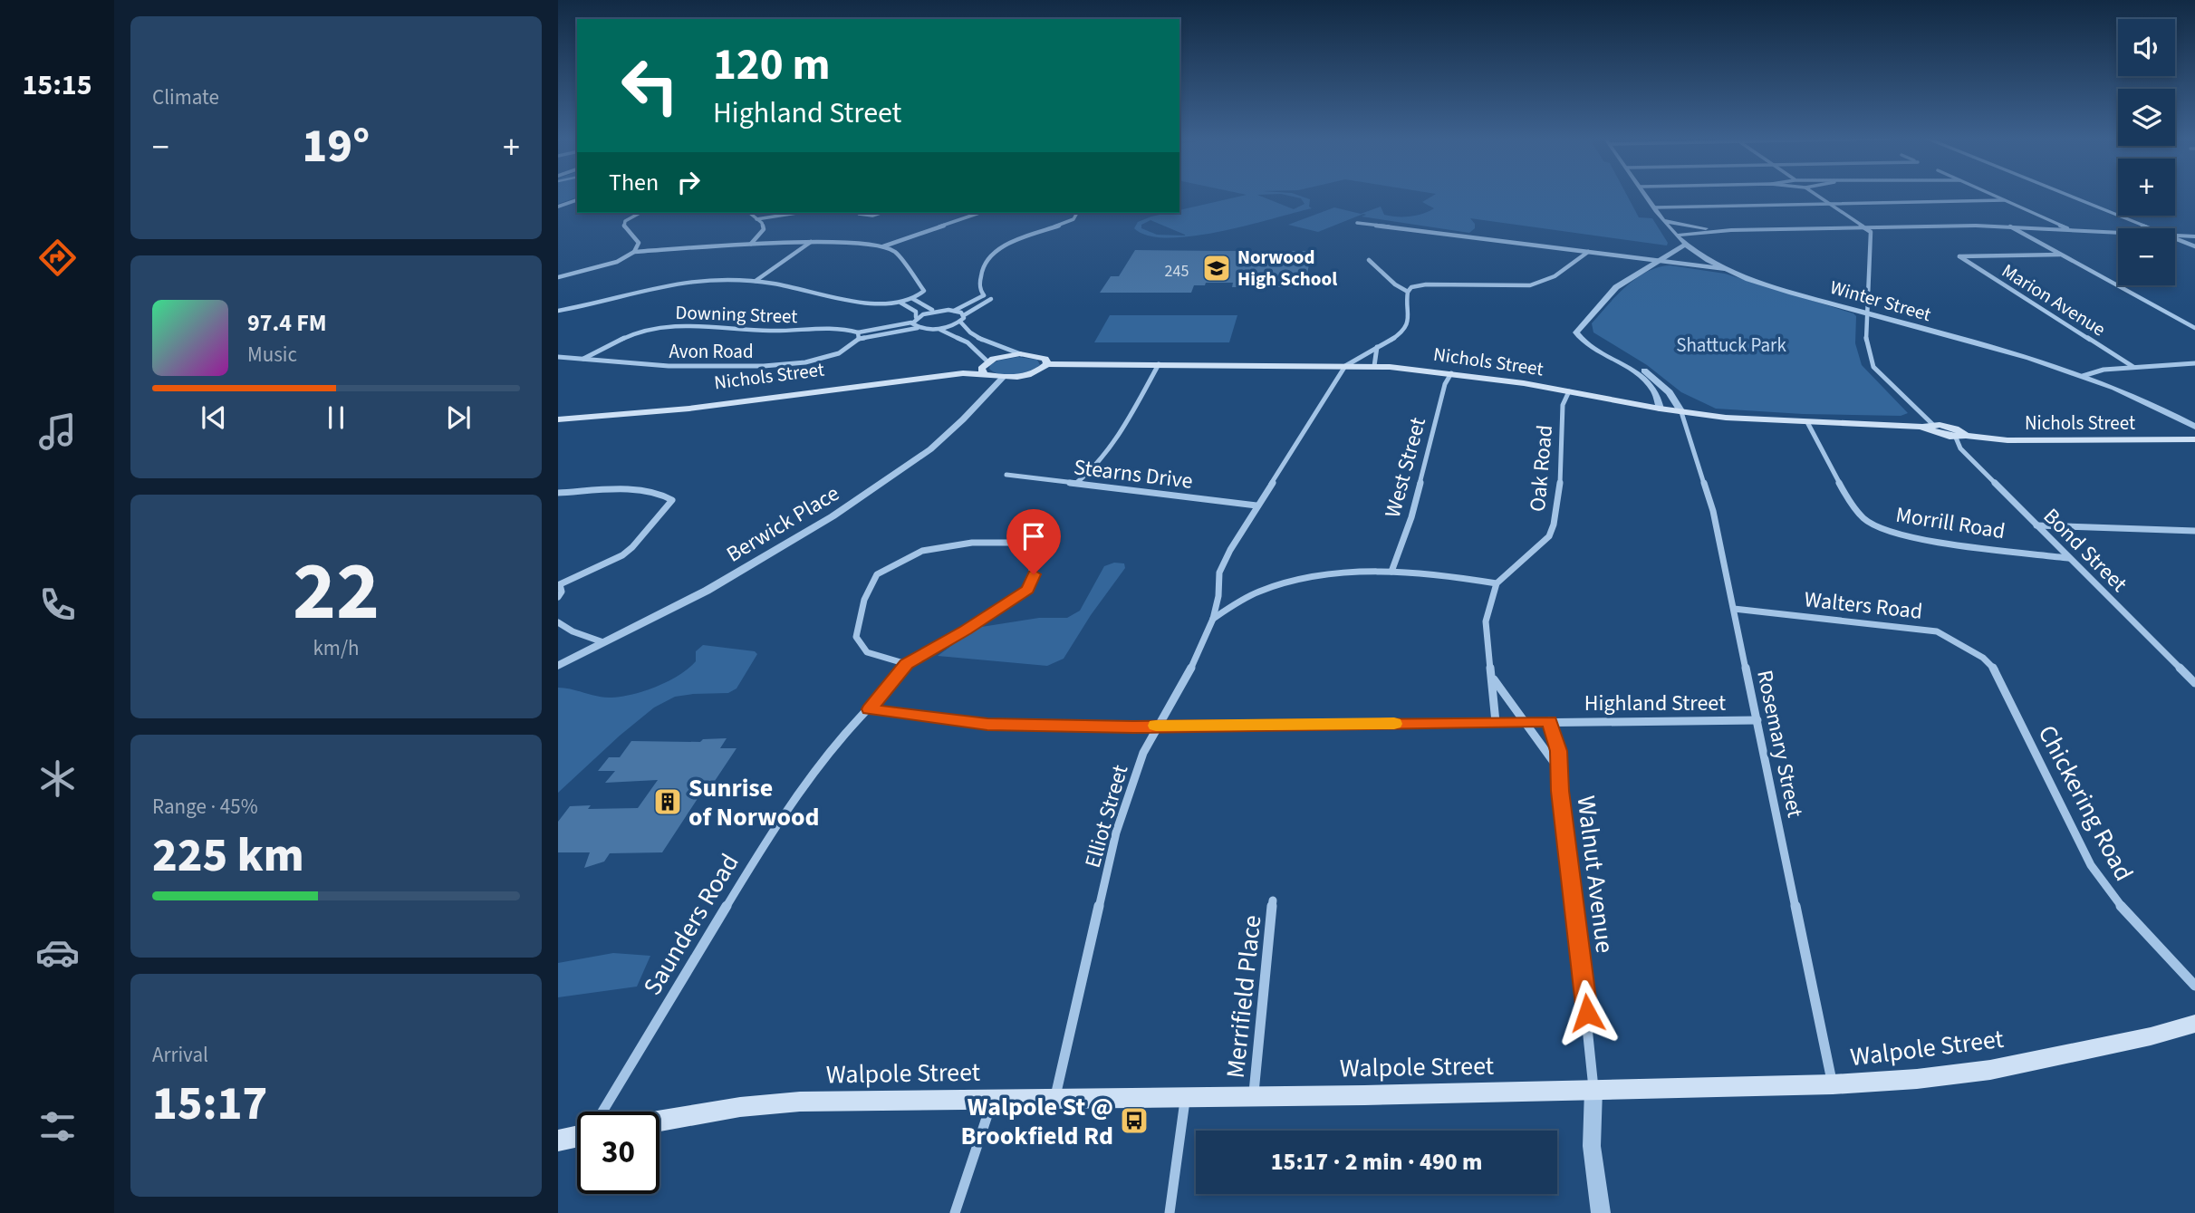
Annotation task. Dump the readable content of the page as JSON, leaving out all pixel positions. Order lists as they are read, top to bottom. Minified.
{"streets":{"main road":["Nichols Street","Walpole Street"],"street":["Marion Avenue","Winter Street","Downing Street","Avon Road","West Street","Oak Road","Stearns Drive","Morrill Road","Berwick Place","Bond Street","Walters Road","Highland Street","Rosemary Street","Chickering Road","Elliot Street","Walnut Avenue","Saunders Road","Merrifield Place"]},"crossings":[["Downing Street","Avon Road"],["Nichols Street","West Street"],["Nichols Street","Oak Road"],["Nichols Street","Morrill Road"],["Nichols Street","Bond Street"],["Nichols Street","Rosemary Street"],["Nichols Street","Elliot Street"],["Oak Road","Highland Street"],["Oak Road","Walnut Avenue"],["Stearns Drive","Elliot Street"],["Morrill Road","Bond Street"],["Walters Road","Rosemary Street"],["Walters Road","Chickering Road"],["Highland Street","Rosemary Street"],["Highland Street","Elliot Street"],["Highland Street","Walnut Avenue"],["Highland Street","Saunders Road"],["Rosemary Street","Walpole Street"],["Elliot Street","Walpole Street"],["Walnut Avenue","Walpole Street"],["Merrifield Place","Walpole Street"]],"parks":["Shattuck Park"],"places":{"school or university":["Norwood High School"],"building":["Sunrise of Norwood"],"bus stop":["Walpole St @ Brookfield Rd"]},"house_numbers":["245"],"page":{"tabs":"15:15","tile":["Climate",["22","km/h"],["Range · 45%","225 km"],["Arrival","15:17"]],"map_buttons":["+","−"],"turn":["120 m","Highland Street"],"heat":["−","19°","+"],"then":"Then","song":["97.4 FM","Music"],"limit":"30","trip":"15:17 · 2 min · 490 m"}}
